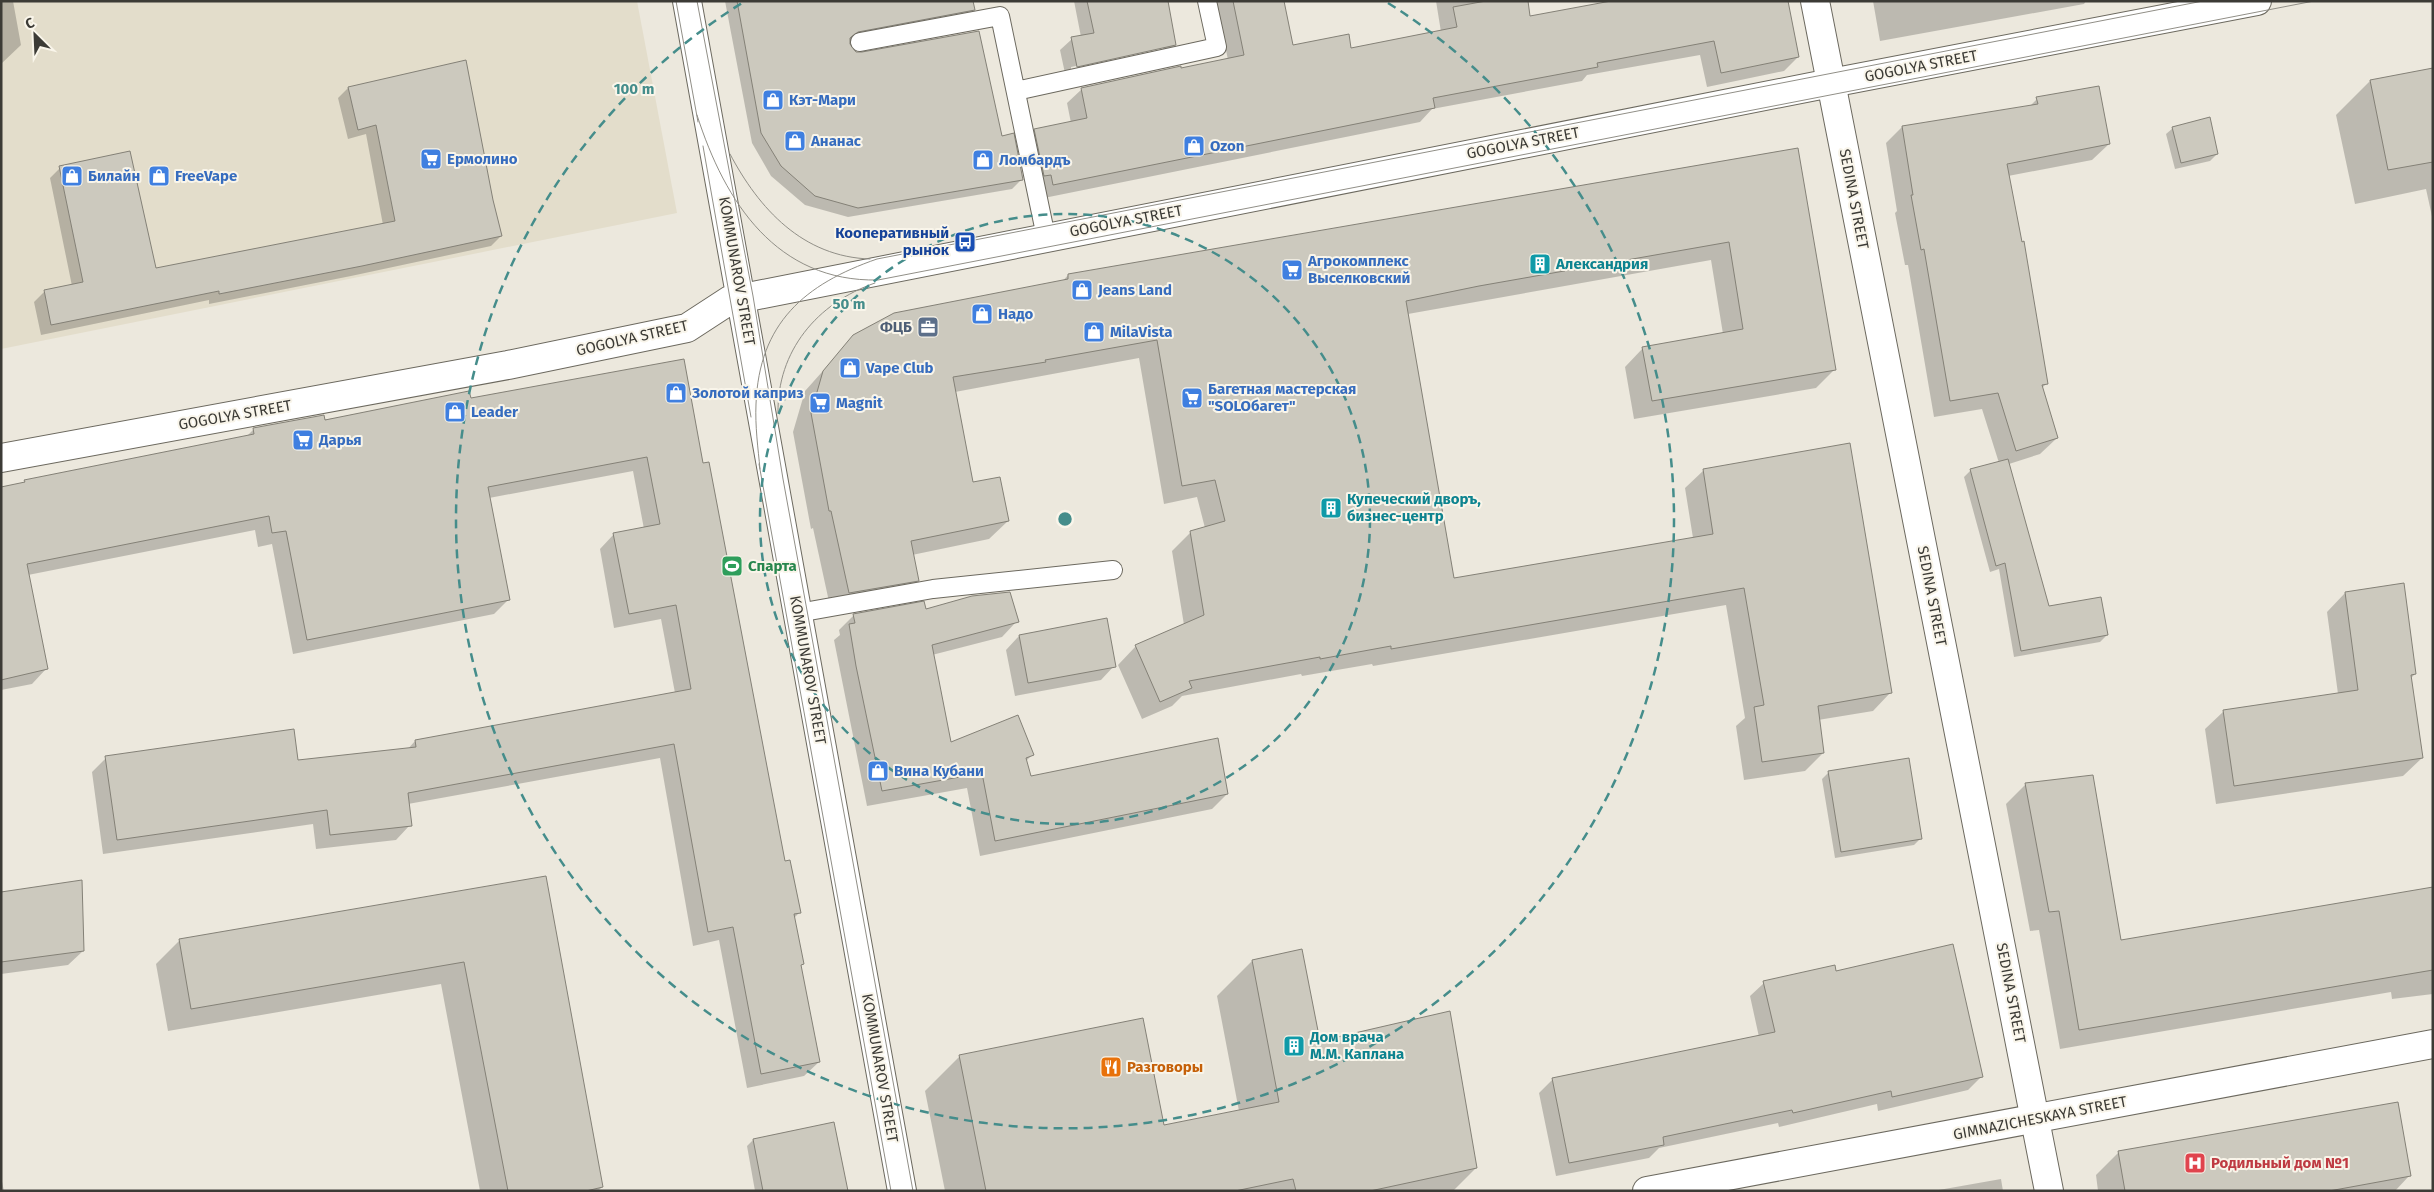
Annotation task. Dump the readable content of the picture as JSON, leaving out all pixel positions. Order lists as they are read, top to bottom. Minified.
{"streets":{"street":["GOGOLYA STREET","SEDINA STREET","KOMMUNAROV STREET","GIMNAZICHESKAYA STREET"]},"crossings":[["GOGOLYA STREET","SEDINA STREET"],["GOGOLYA STREET","KOMMUNAROV STREET"],["SEDINA STREET","GIMNAZICHESKAYA STREET"]],"places":{"shop":["Кэт-Мари","Ананас","Ozon","Ломбардъ","Билайн","FreeVape","Jeans Land","Надо","MilaVista","Vape Club","Золотой каприз","Leader","Вина Кубани"],"supermarket":["Ермолино","Агрокомплекс Выселковский","Багетная мастерская \"SOLOбагет\"","Magnit","Дарья"],"bus stop":["Кооперативный рынок"],"building":["Александрия","Купеческий дворъ, бизнес-центр","Дом врача М.М. Каплана"],"office":["ФЦБ"],"sports":["Спарта"],"restaurant":["Разговоры"],"hospital":["Родильный дом №1"]},"north":"top left","rings":["100 m","50 m"]}
